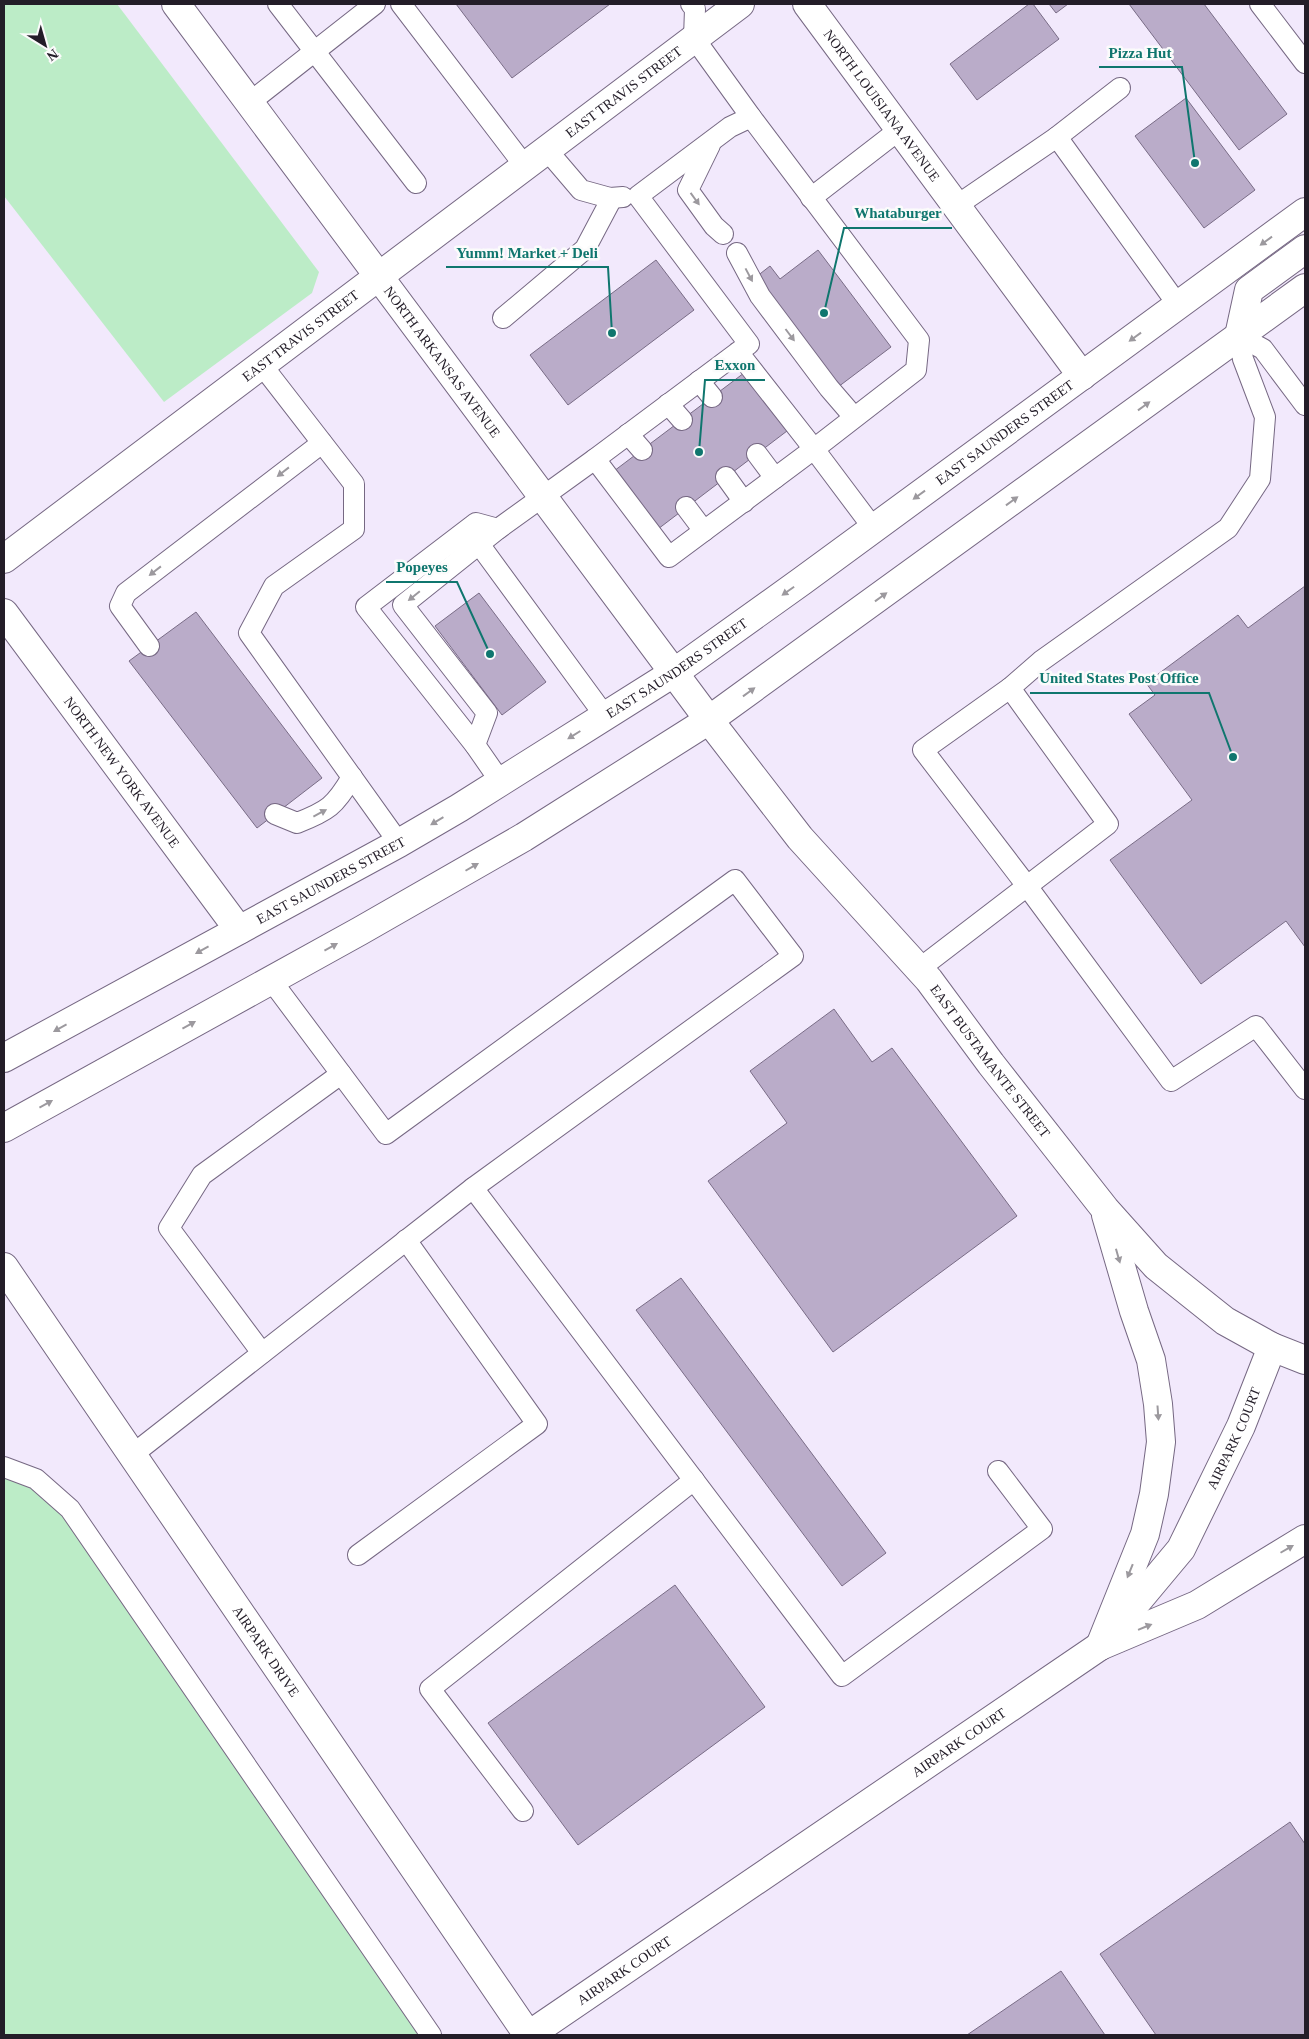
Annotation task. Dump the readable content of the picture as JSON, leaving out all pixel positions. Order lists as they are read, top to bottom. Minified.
{"streets":{"main road":["EAST TRAVIS STREET","NORTH LOUISIANA AVENUE","NORTH ARKANSAS AVENUE","EAST SAUNDERS STREET","NORTH NEW YORK AVENUE","EAST BUSTAMANTE STREET","AIRPARK COURT","AIRPARK DRIVE"]},"crossings":[["EAST TRAVIS STREET","NORTH ARKANSAS AVENUE"],["NORTH LOUISIANA AVENUE","EAST SAUNDERS STREET"],["NORTH ARKANSAS AVENUE","EAST SAUNDERS STREET"],["NORTH ARKANSAS AVENUE","EAST BUSTAMANTE STREET"],["EAST SAUNDERS STREET","NORTH NEW YORK AVENUE"],["EAST BUSTAMANTE STREET","AIRPARK COURT"],["AIRPARK COURT","AIRPARK DRIVE"]],"places":["Pizza Hut","Whataburger","Yumm! Market + Deli","Exxon","Popeyes","United States Post Office"],"north":"bottom right"}
